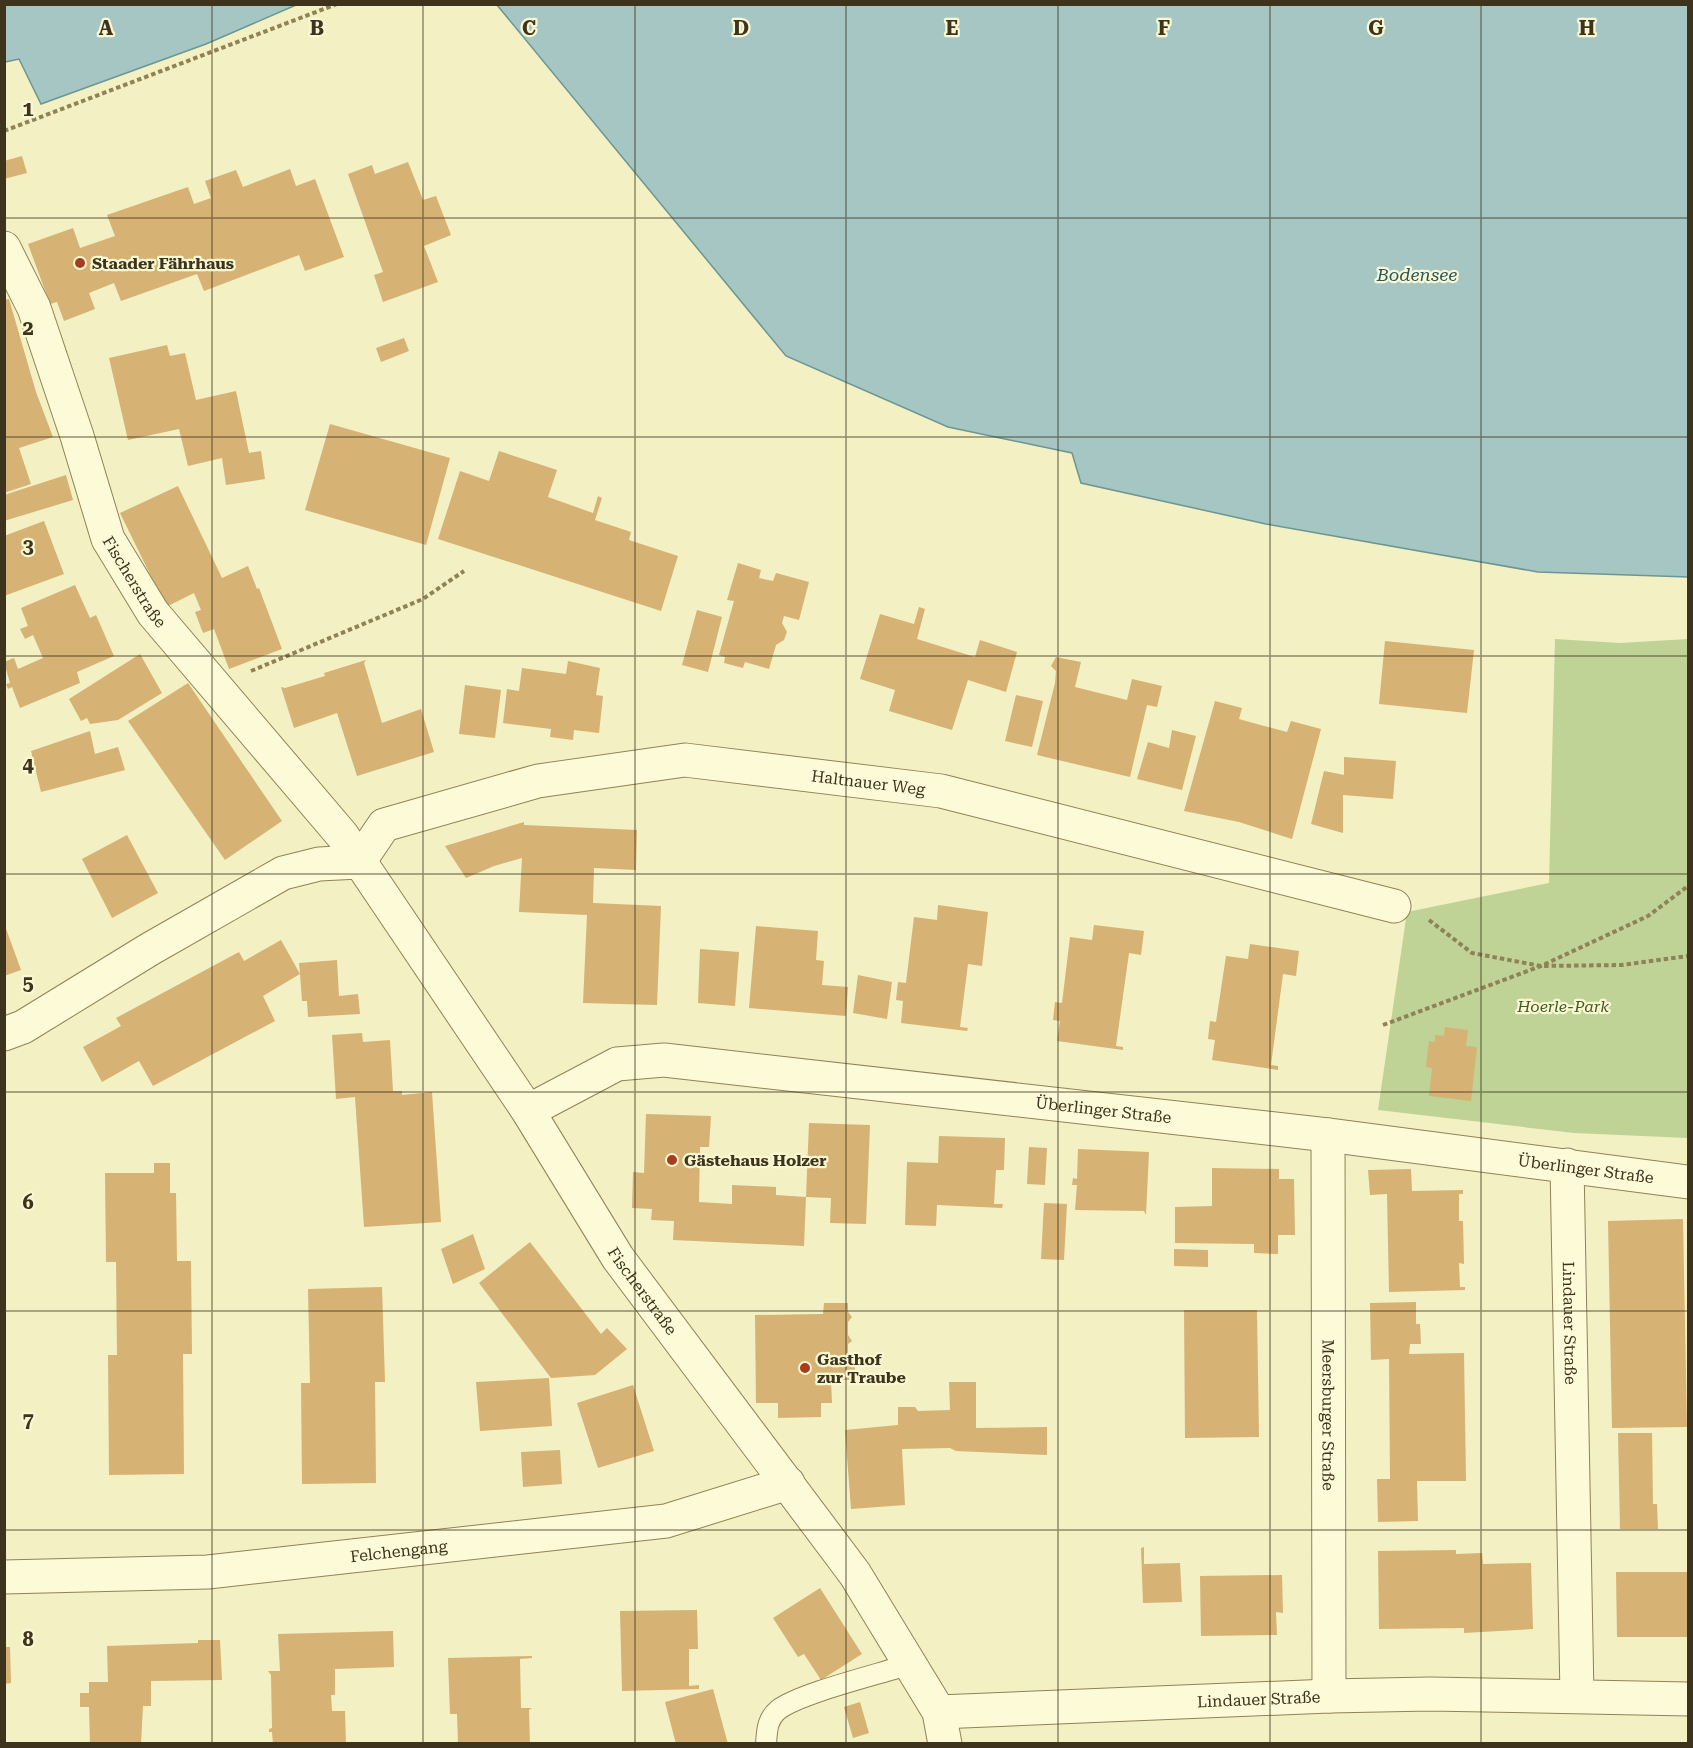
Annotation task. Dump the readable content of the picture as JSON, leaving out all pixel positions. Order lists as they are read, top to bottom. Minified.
{"streets":{"street":["Fischerstraße","Haltnauer Weg","Überlinger Straße","Lindauer Straße","Meersburger Straße","Felchengang"]},"crossings":[["Fischerstraße","Haltnauer Weg"],["Fischerstraße","Überlinger Straße"],["Fischerstraße","Lindauer Straße"],["Fischerstraße","Felchengang"],["Überlinger Straße","Lindauer Straße"],["Überlinger Straße","Meersburger Straße"],["Lindauer Straße","Meersburger Straße"]],"water":["Bodensee"],"parks":["Hoerle-Park"],"places":["Staader Fährhaus","Gästehaus Holzer","Gasthof zur Traube"],"grid":{"columns":["A","B","C","D","E","F","G","H"],"rows":["1","2","3","4","5","6","7","8"]}}
